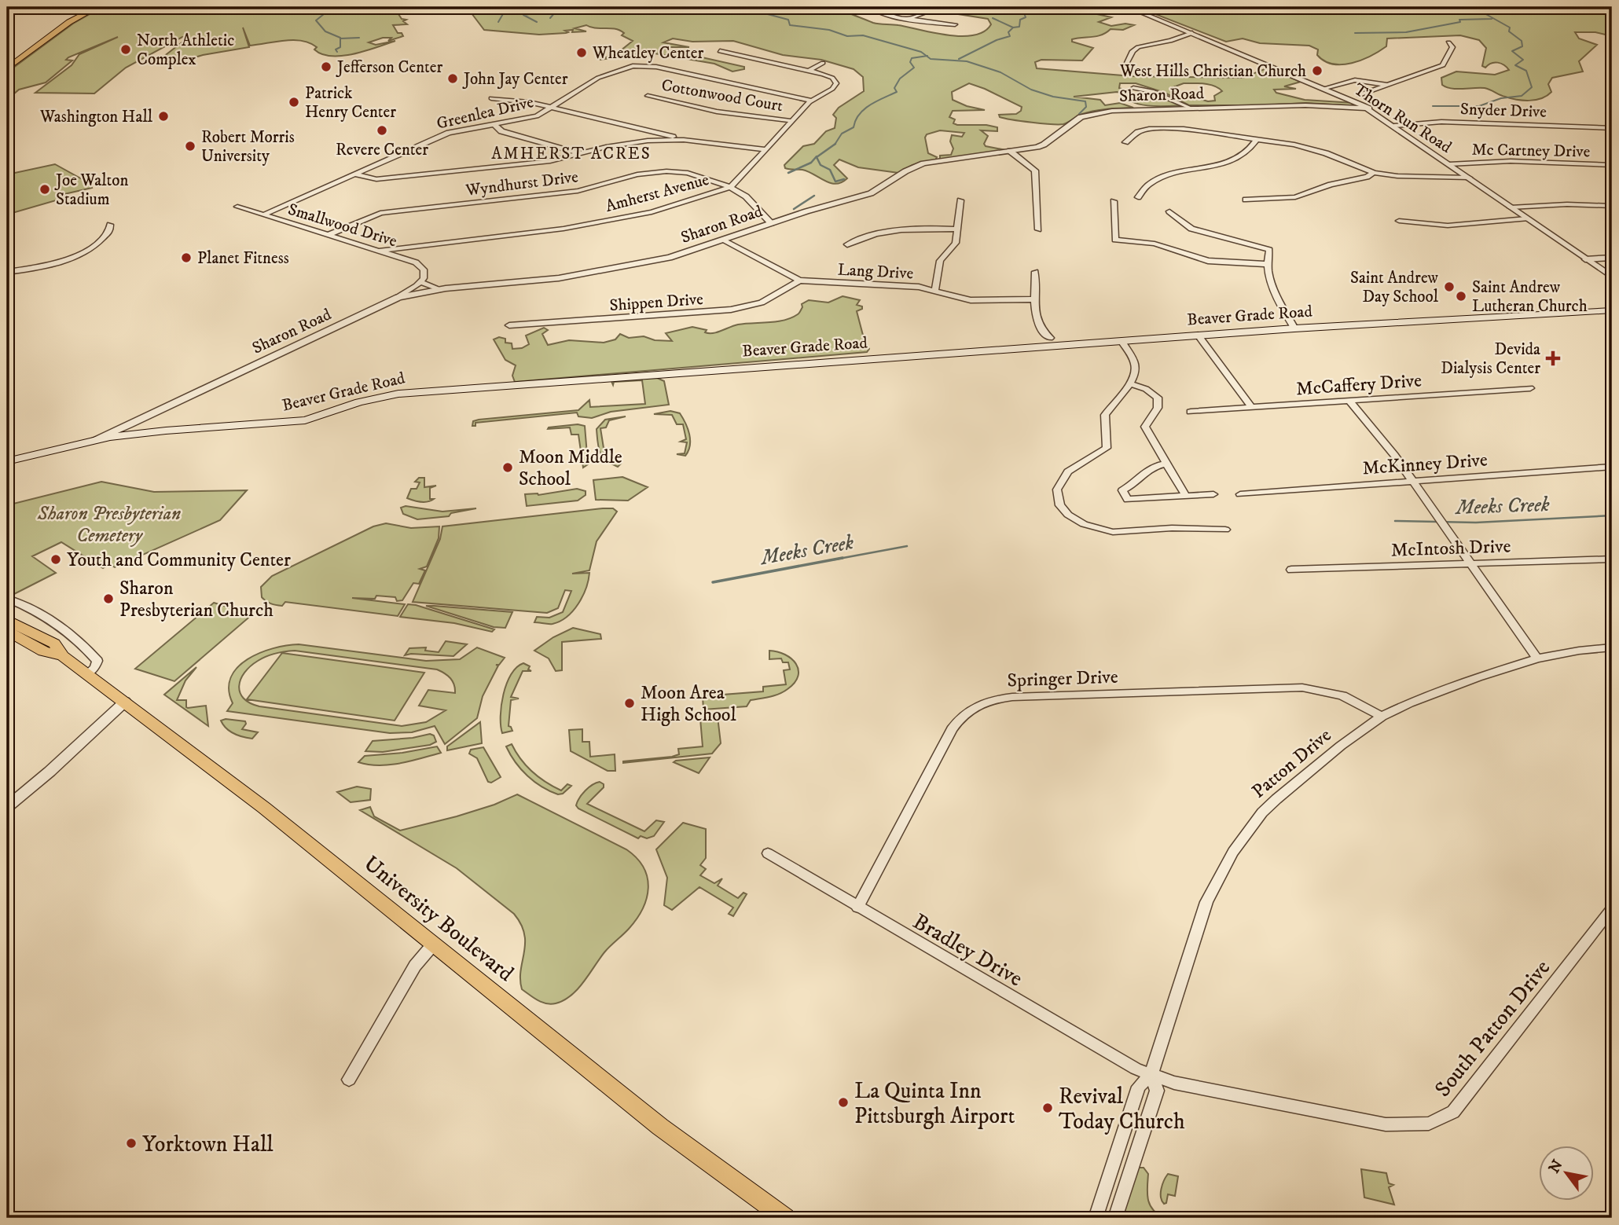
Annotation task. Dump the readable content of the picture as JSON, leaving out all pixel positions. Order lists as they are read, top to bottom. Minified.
{"streets":{"main road":["Beaver Grade Road","University Boulevard"],"street":["Sharon Road","Cottonwood Court","Snyder Drive","Greenlea Drive","Thorn Run Road","Mc Cartney Drive","Wyndhurst Drive","Amherst Avenue","Smallwood Drive","Lang Drive","Shippen Drive","McCaffery Drive","McKinney Drive","McIntosh Drive","Springer Drive","Patton Drive","Bradley Drive","South Patton Drive"]},"crossings":[["Sharon Road","Thorn Run Road"],["Sharon Road","Wyndhurst Drive"],["Sharon Road","Lang Drive"],["Sharon Road","Beaver Grade Road"],["Cottonwood Court","Amherst Avenue"],["Snyder Drive","Thorn Run Road"],["Greenlea Drive","Amherst Avenue"],["Greenlea Drive","Smallwood Drive"],["Thorn Run Road","Mc Cartney Drive"],["Wyndhurst Drive","Amherst Avenue"],["Wyndhurst Drive","Smallwood Drive"],["Amherst Avenue","Smallwood Drive"],["Lang Drive","Shippen Drive"],["Springer Drive","Patton Drive"],["Springer Drive","Bradley Drive"],["Patton Drive","Bradley Drive"],["Patton Drive","South Patton Drive"],["Bradley Drive","South Patton Drive"]],"districts":["AMHERST ACRES"],"water":["Meeks Creek"],"parks":["Sharon Presbyterian Cemetery"],"places":{"other":["North Athletic Complex","Wheatley Center","Jefferson Center","West Hills Christian Church","John Jay Center","Patrick Henry Center","Washington Hall","Revere Center","Robert Morris University","Joe Walton Stadium","Planet Fitness","Saint Andrew Day School","Saint Andrew Lutheran Church","Moon Middle School","Youth and Community Center","Sharon Presbyterian Church","Moon Area High School","La Quinta Inn Pittsburgh Airport","Revival Today Church","Yorktown Hall"],"health":["Devida Dialysis Center"]},"north":"top left"}
